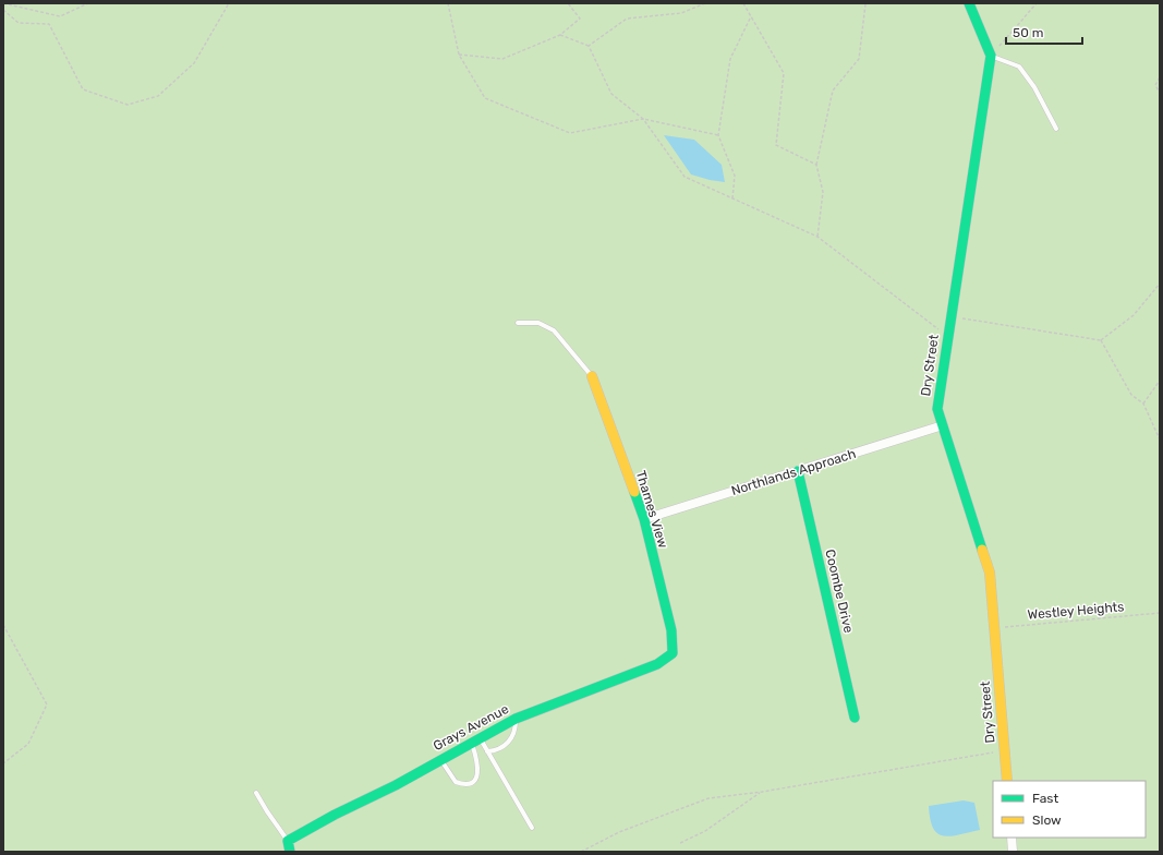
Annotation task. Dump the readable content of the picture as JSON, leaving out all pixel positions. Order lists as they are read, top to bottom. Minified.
{"streets":{"street":["Dry Street","Northlands Approach","Thames View","Coombe Drive","Grays Avenue"],"path":["Westley Heights"]},"crossings":[["Dry Street","Northlands Approach"],["Dry Street","Westley Heights"],["Northlands Approach","Thames View"],["Northlands Approach","Coombe Drive"],["Thames View","Grays Avenue"]],"legend":["Fast","Slow"],"scale_bar":"50 m"}
